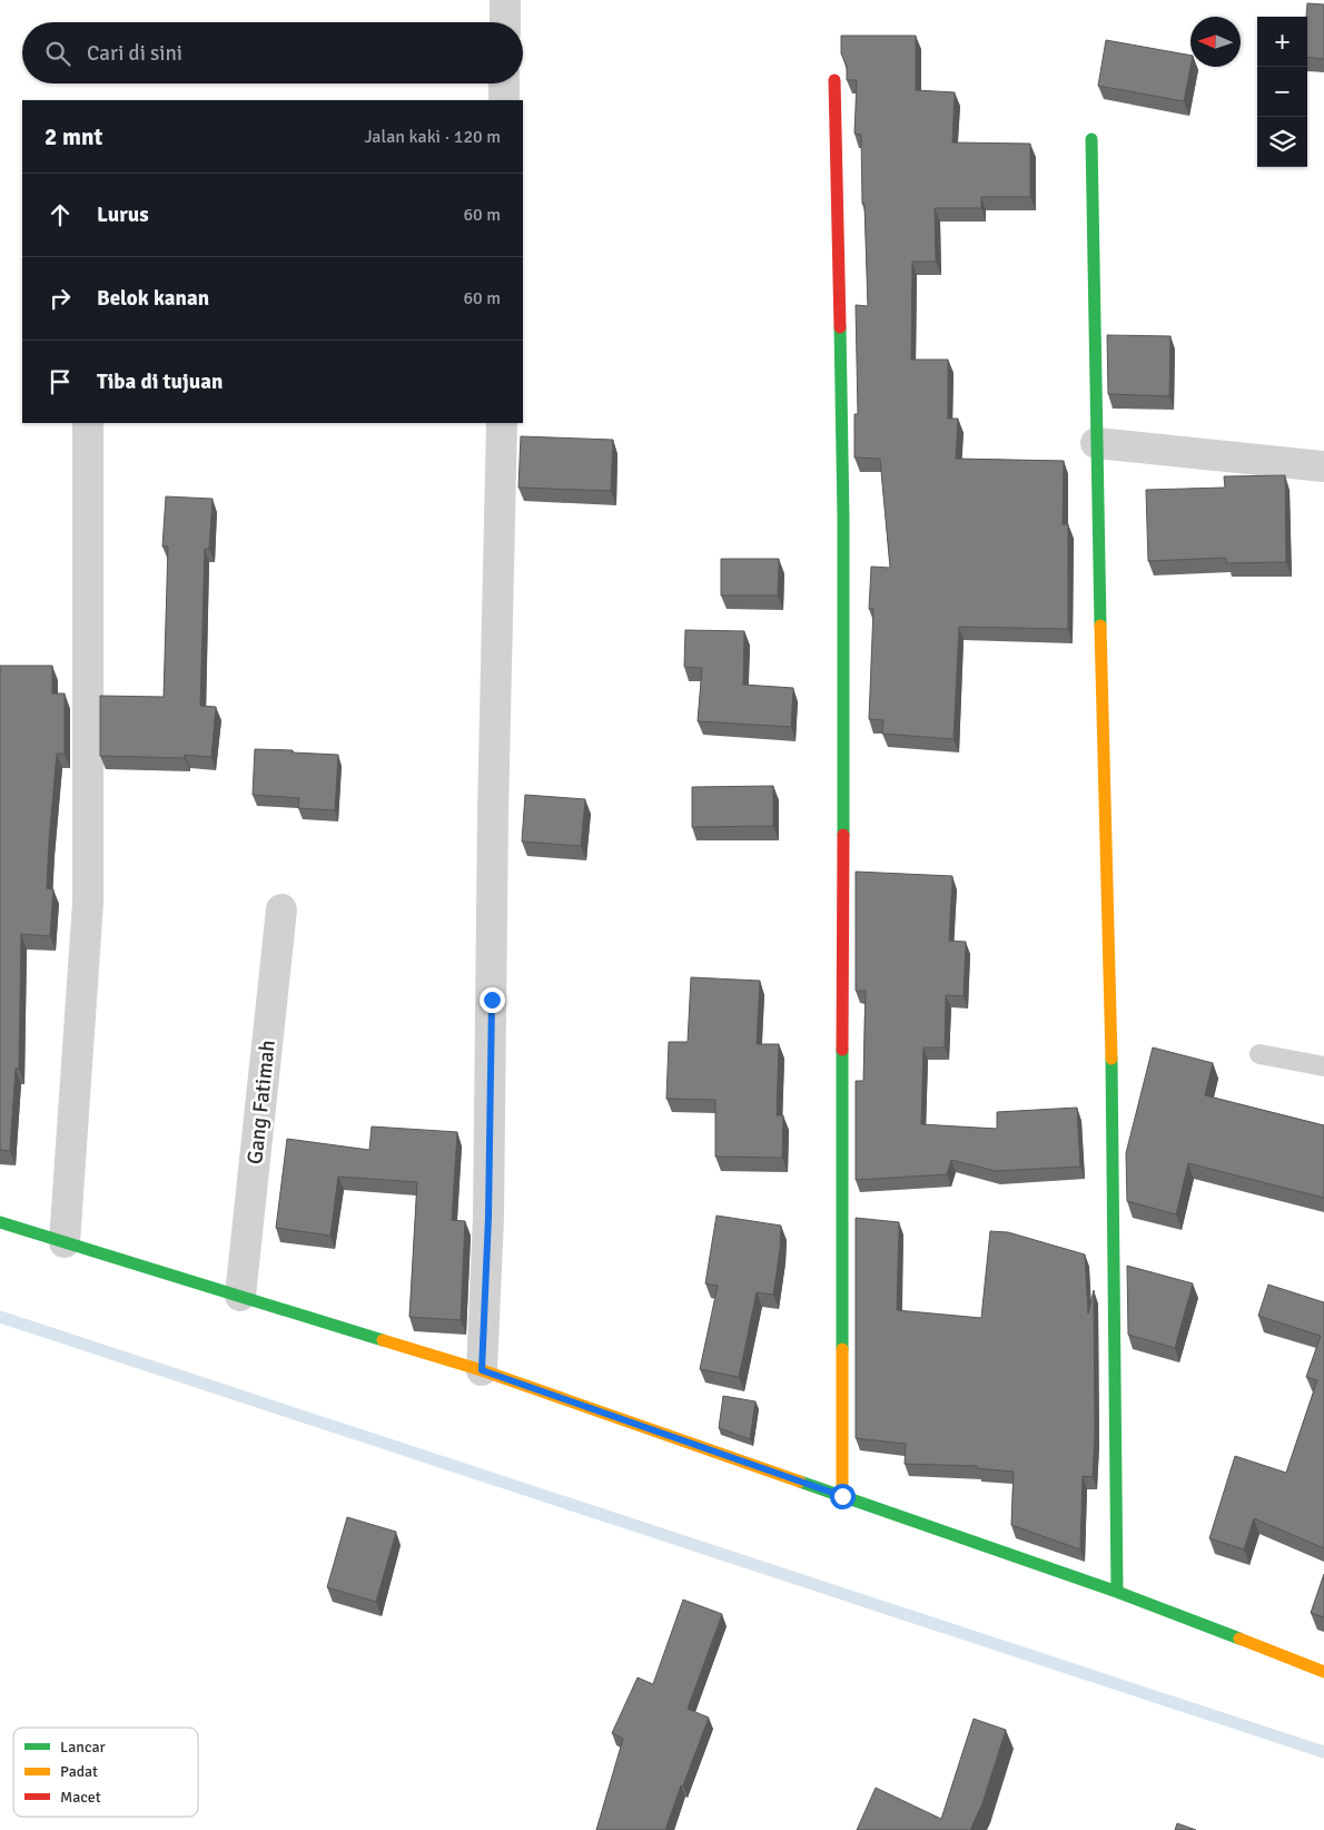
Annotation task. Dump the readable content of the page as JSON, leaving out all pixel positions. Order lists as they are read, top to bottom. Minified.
{"streets":{"street":["Gang Fatimah"]},"legend":["Lancar","Padat","Macet"],"north":"left","page":{"map_buttons":["+","−"],"search":"Cari di sini","heading":["2 mnt","Jalan kaki · 120 m"],"list":[["Lurus","60 m"],["Belok kanan","60 m"],"Tiba di tujuan"]}}
